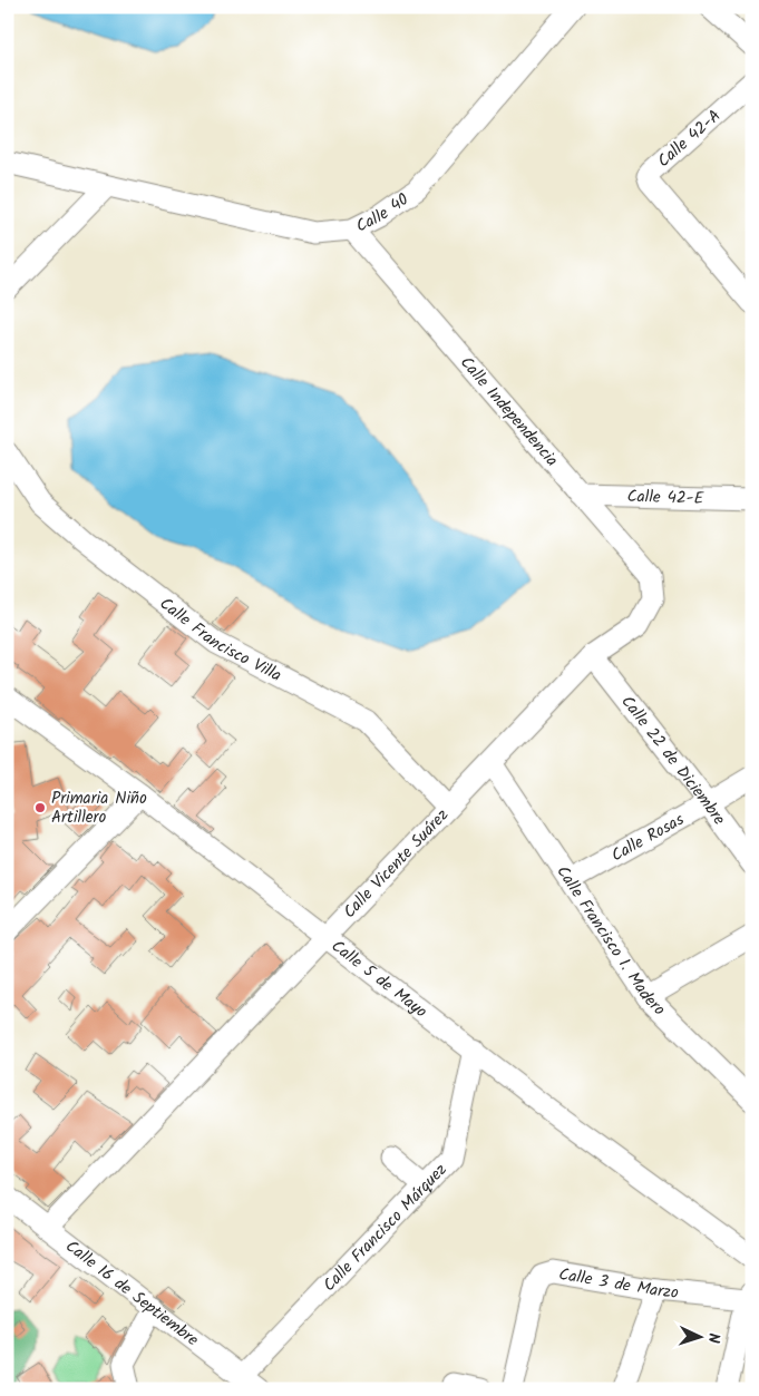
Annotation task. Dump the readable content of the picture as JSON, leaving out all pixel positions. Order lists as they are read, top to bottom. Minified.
{"streets":{"street":["Calle 42-A","Calle 40","Calle Independencia","Calle 42-E","Calle Francisco Villa","Calle 22 de Diciembre","Calle Rosas","Calle Vicente Suárez","Calle Francisco I. Madero","Calle 5 de Mayo","Calle Francisco Márquez","Calle 3 de Marzo","Calle 16 de Septiembre"]},"crossings":[["Calle 40","Calle Independencia"],["Calle Independencia","Calle 42-E"],["Calle Independencia","Calle Vicente Suárez"],["Calle Francisco Villa","Calle Vicente Suárez"],["Calle 22 de Diciembre","Calle Rosas"],["Calle 22 de Diciembre","Calle Vicente Suárez"],["Calle Rosas","Calle Francisco I. Madero"],["Calle Vicente Suárez","Calle Francisco I. Madero"],["Calle Vicente Suárez","Calle 5 de Mayo"],["Calle Vicente Suárez","Calle 16 de Septiembre"],["Calle 5 de Mayo","Calle Francisco Márquez"],["Calle Francisco Márquez","Calle 16 de Septiembre"]],"places":["Primaria Niño Artillero"],"north":"right"}
